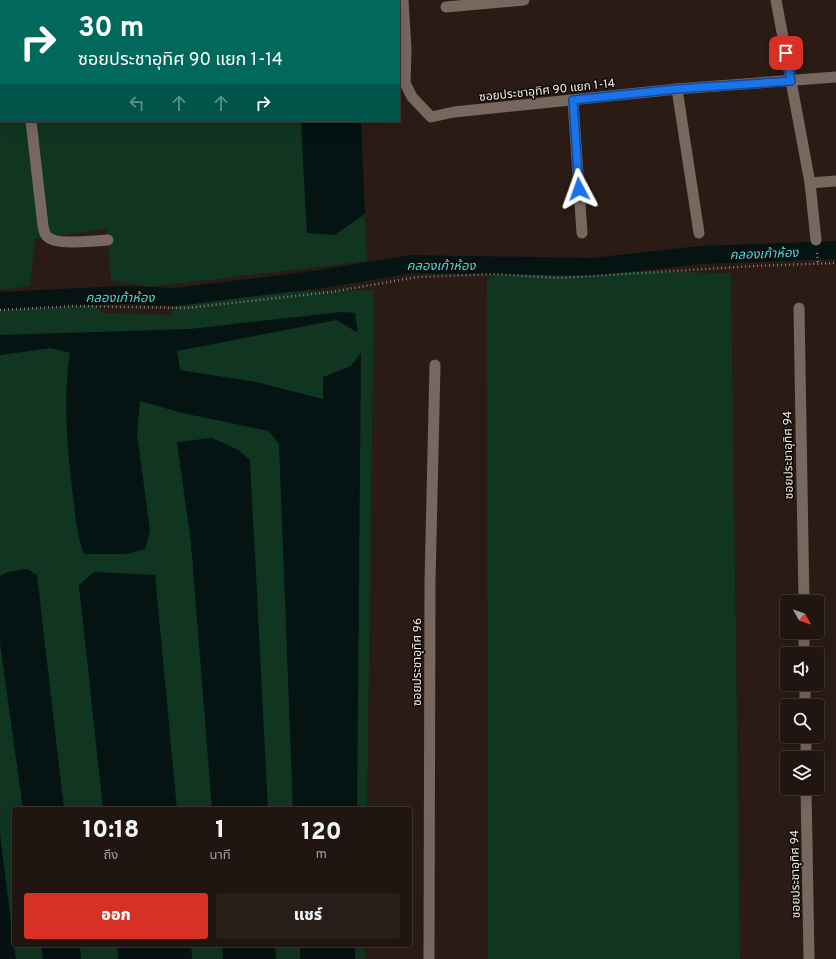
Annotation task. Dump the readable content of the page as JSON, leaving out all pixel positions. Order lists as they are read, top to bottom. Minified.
{"streets":{"street":["ซอยประชาอุทิศ 90 แยก 1-14","ซอยประชาอุทิศ 94","ซอยประชาอุทิศ 96"]},"water":["คลองเก้าห้อง"],"north":"bottom right","page":{"turn":["30 m","ซอยประชาอุทิศ 90 แยก 1-14"],"eta":["10:18","ถึง","1","นาที","120","m"],"buttons":["ออก","แชร์"]}}
